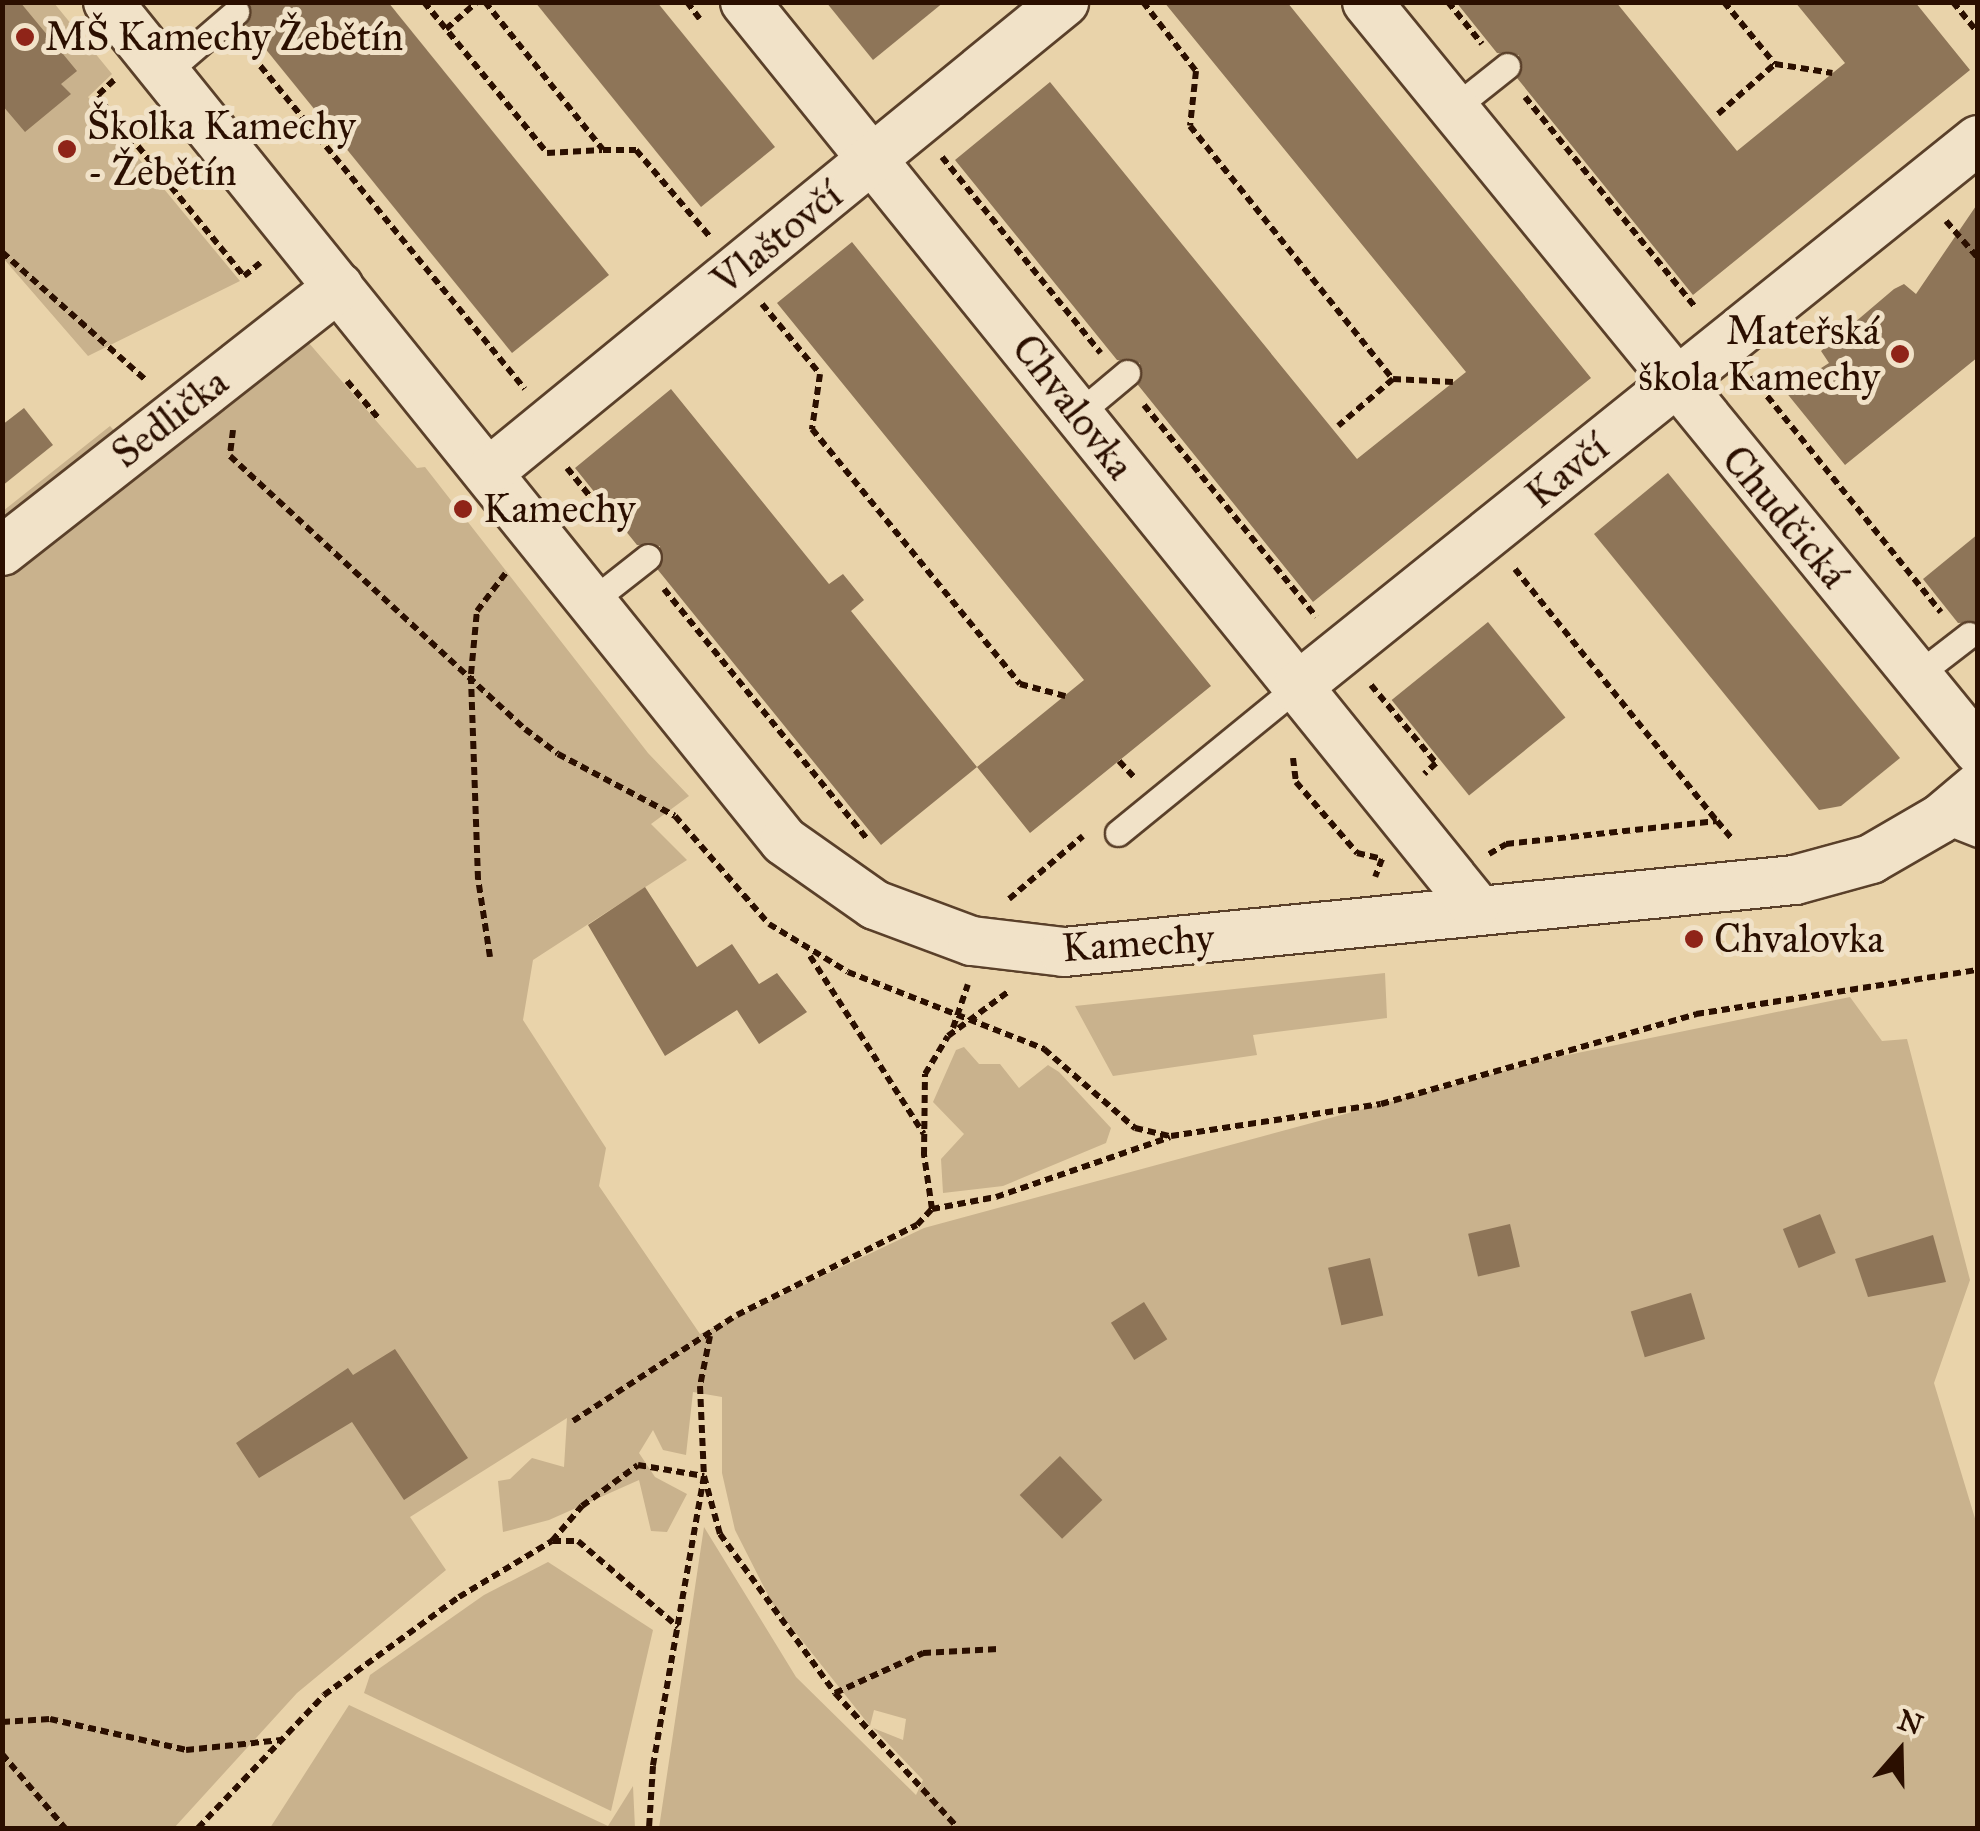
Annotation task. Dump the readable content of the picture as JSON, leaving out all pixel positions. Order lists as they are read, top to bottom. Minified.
{"streets":{"street":["Vlaštovčí","Chvalovka","Sedlička","Kavčí","Chudčická","Kamechy"]},"crossings":[["Vlaštovčí","Chvalovka"],["Vlaštovčí","Kamechy"],["Chvalovka","Kavčí"],["Chvalovka","Kamechy"],["Sedlička","Kamechy"],["Kavčí","Chudčická"]],"places":["MŠ Kamechy Žebětín","Školka Kamechy - Žebětín","Mateřská škola Kamechy","Kamechy","Chvalovka"],"north":"top"}
